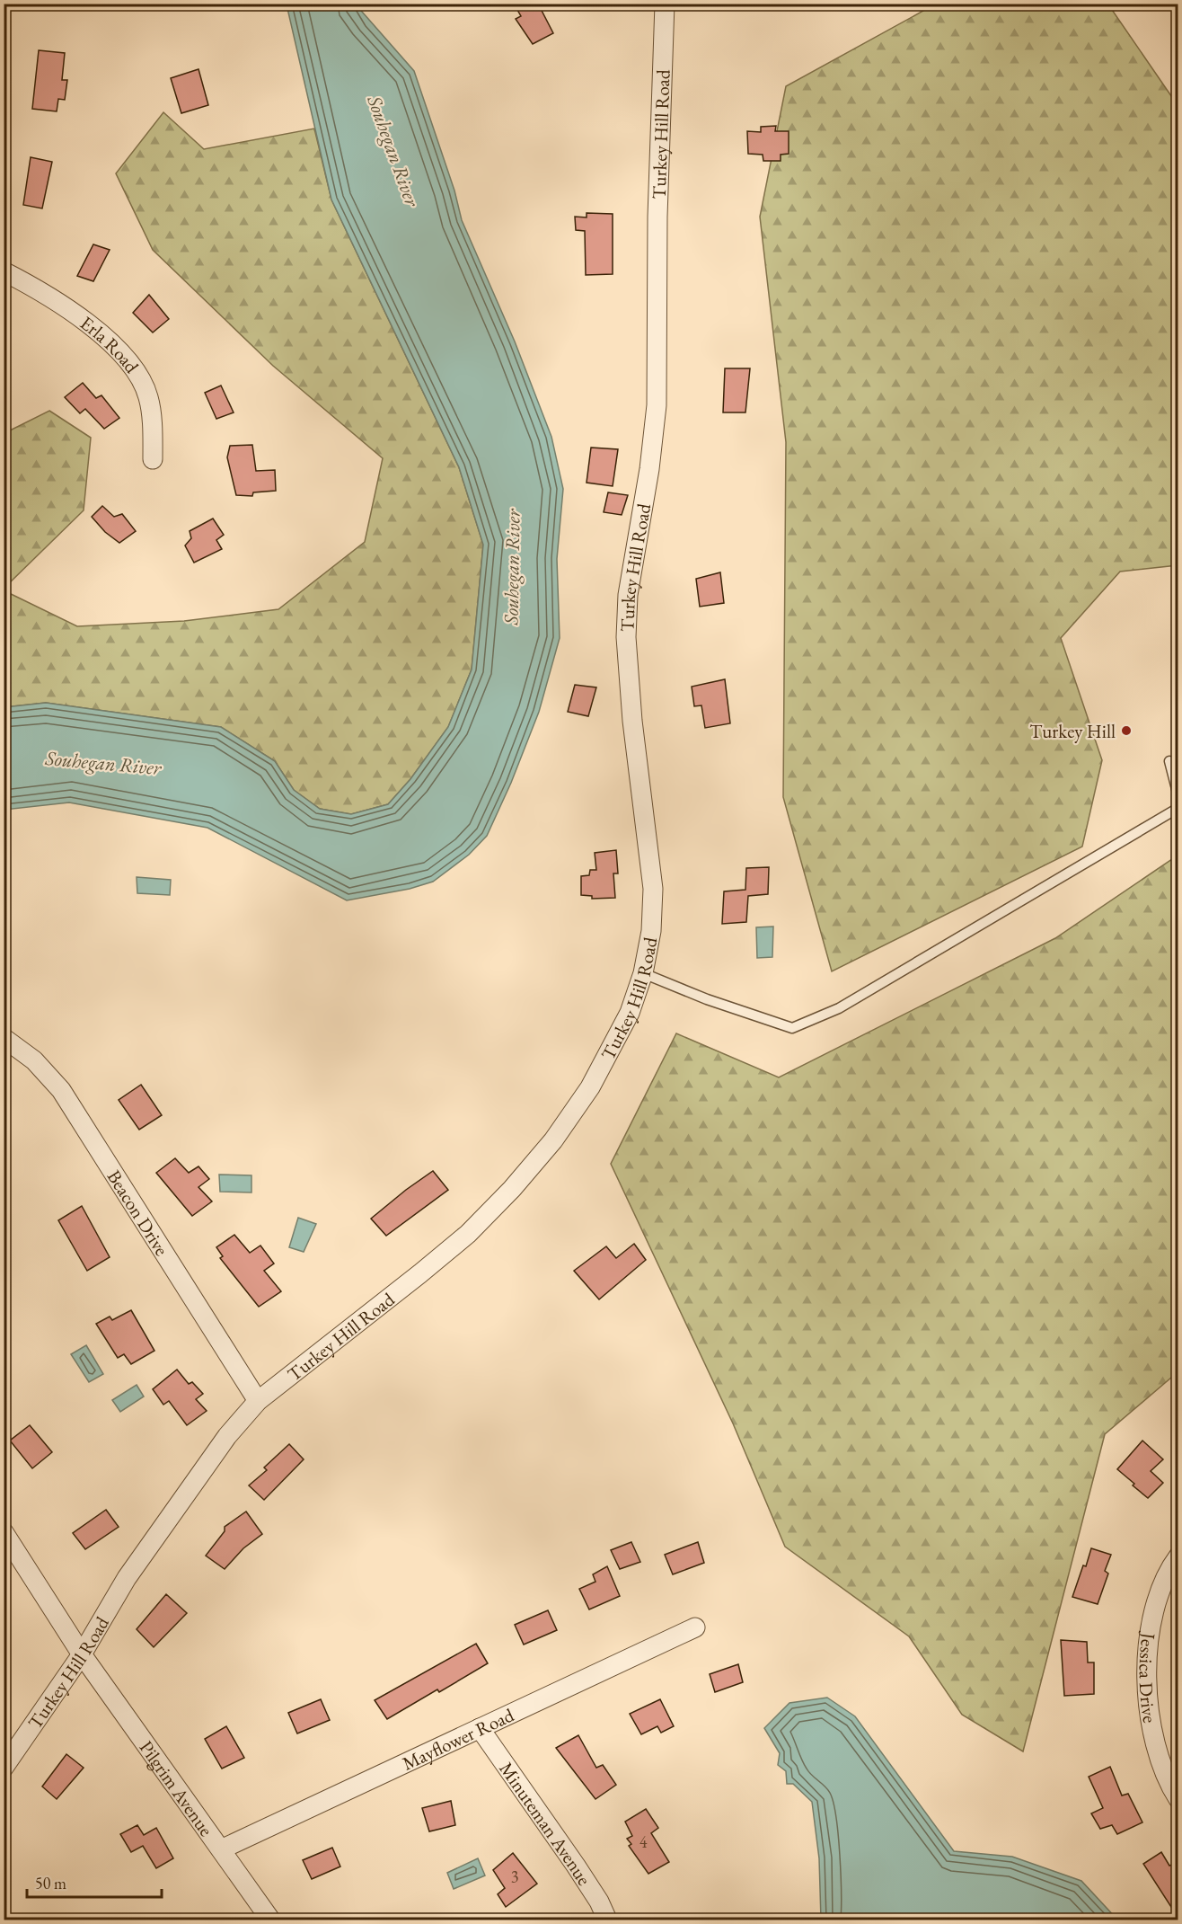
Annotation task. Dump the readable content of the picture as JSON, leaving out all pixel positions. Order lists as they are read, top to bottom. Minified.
{"streets":{"street":["Turkey Hill Road","Erla Road","Beacon Drive","Jessica Drive","Mayflower Road","Pilgrim Avenue","Minuteman Avenue"]},"crossings":[["Turkey Hill Road","Beacon Drive"],["Turkey Hill Road","Pilgrim Avenue"],["Mayflower Road","Pilgrim Avenue"],["Mayflower Road","Minuteman Avenue"]],"water":["Souhegan River"],"places":["Turkey Hill"],"house_numbers":["4","3"],"scale_bar":"50 m"}
